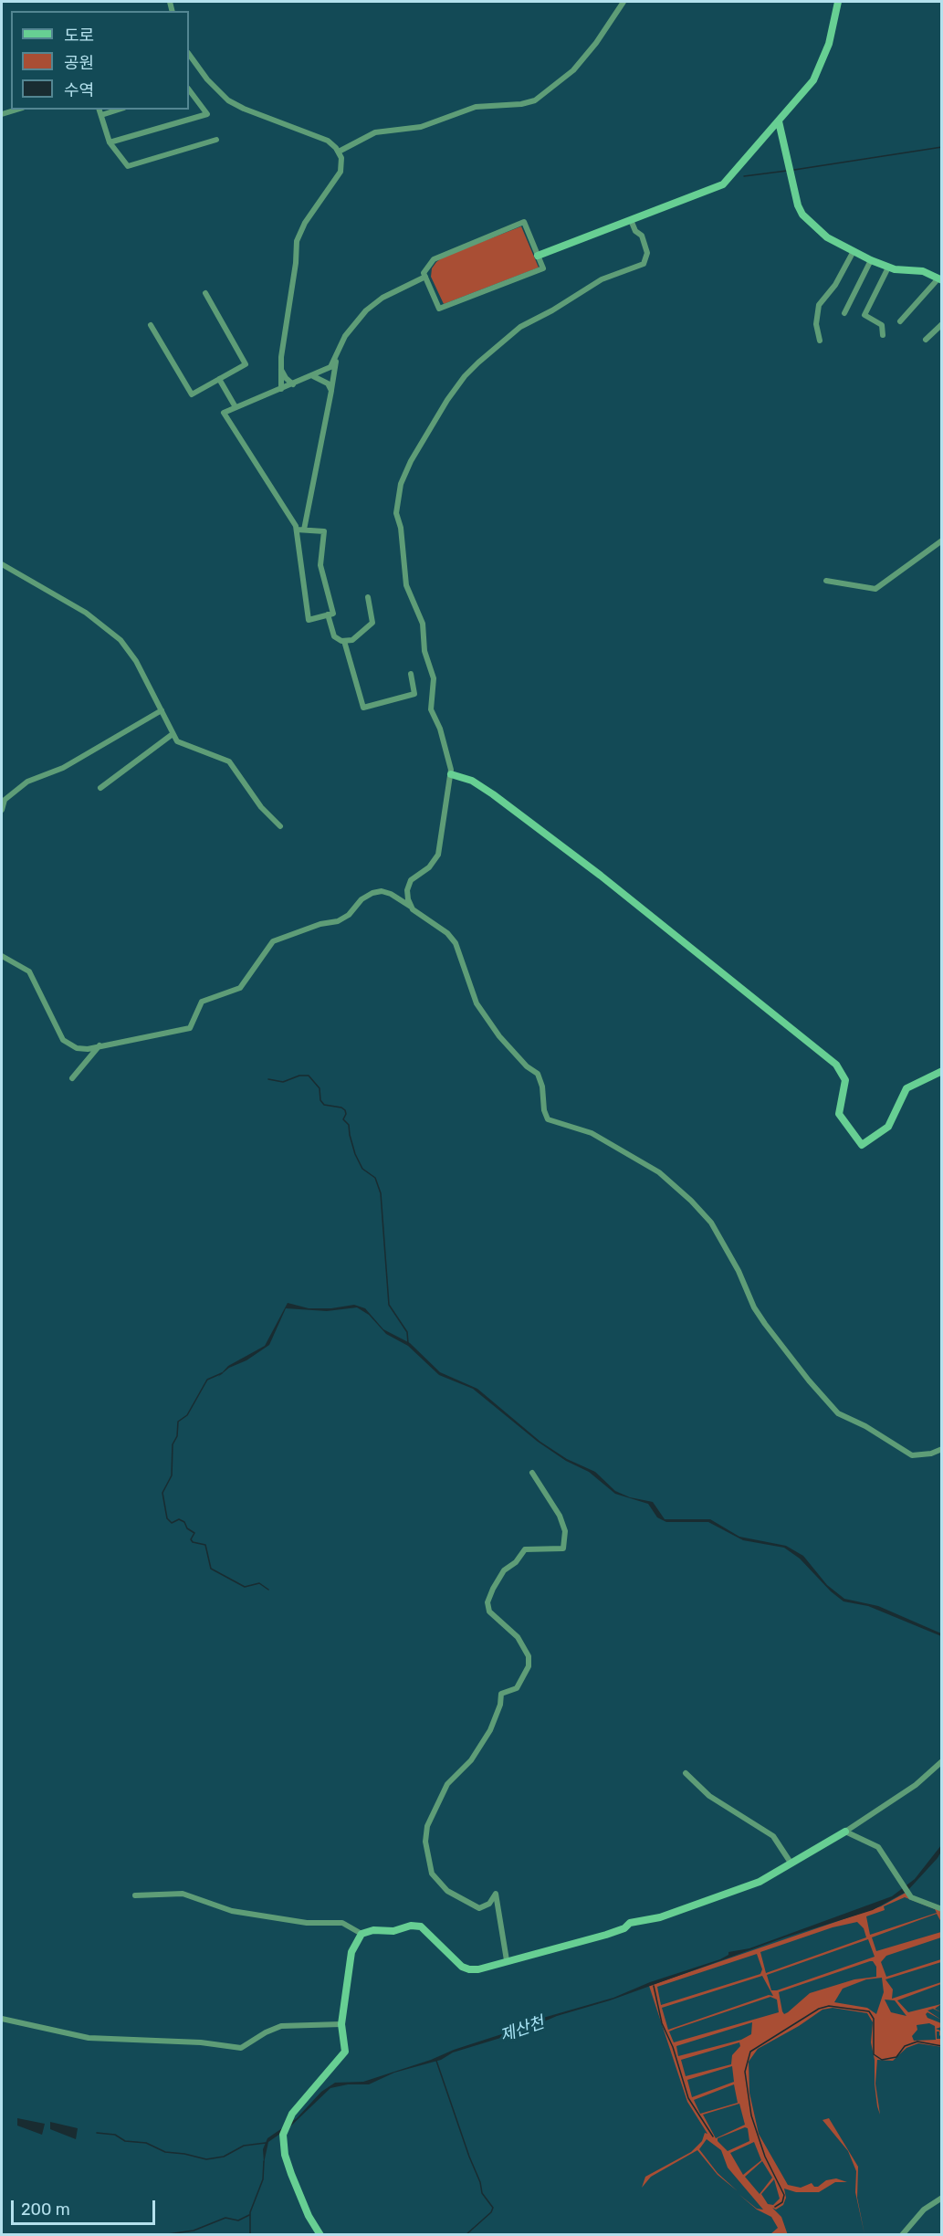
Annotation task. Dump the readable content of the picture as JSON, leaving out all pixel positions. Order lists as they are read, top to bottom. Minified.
{"water":["제산천"],"legend":["도로","공원","수역"],"scale_bar":"200 m"}
